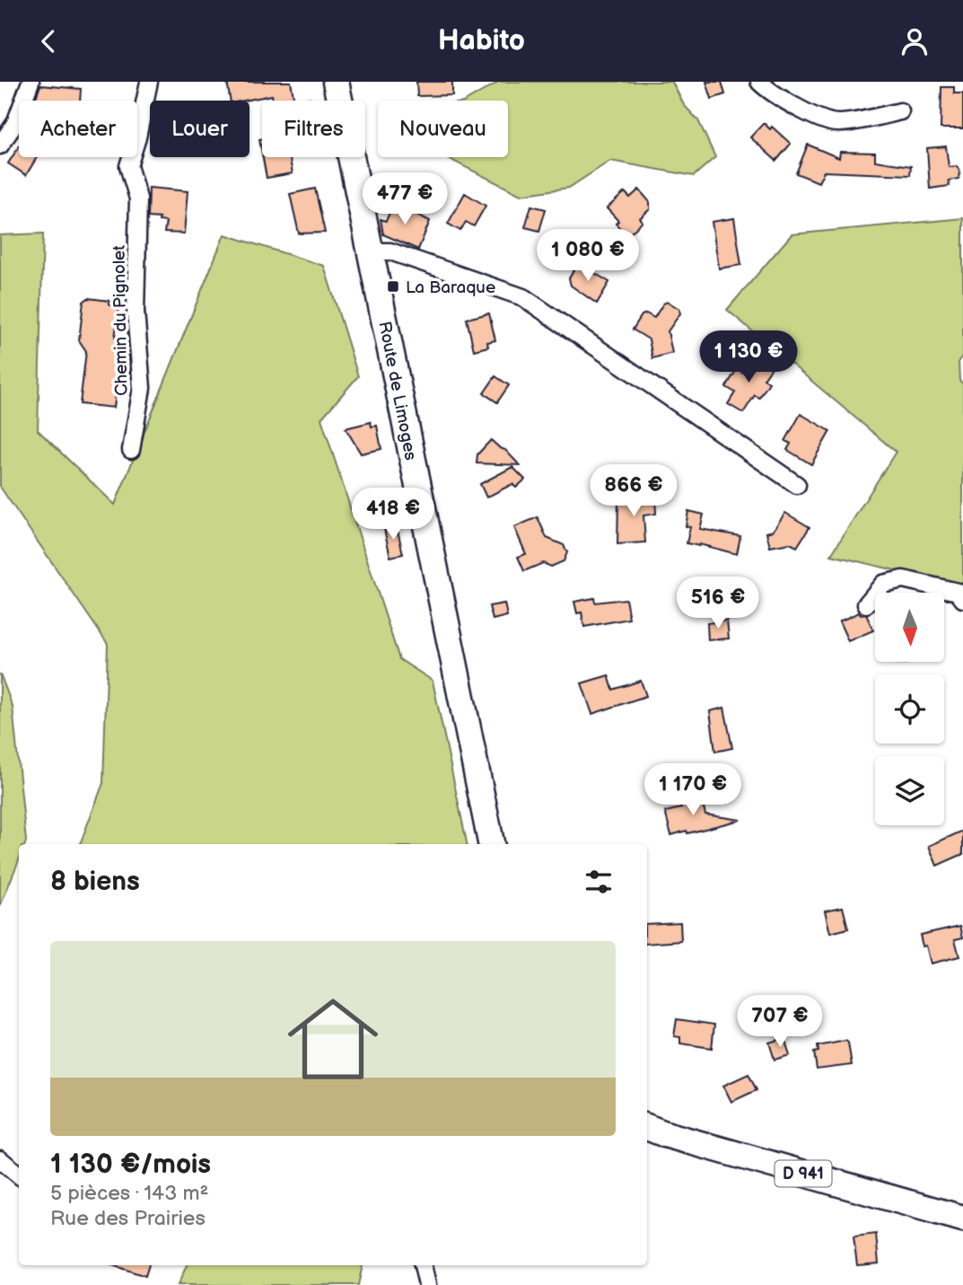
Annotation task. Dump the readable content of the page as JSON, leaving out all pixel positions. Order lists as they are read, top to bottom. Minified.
{"streets":{"main road":["Route de Limoges","D 941"],"street":["Chemin du Pignolet"]},"places":{"transit":["La Baraque"]},"north":"bottom","page":{"header":"Habito","chip":["Acheter","Louer","Filtres","Nouveau"],"price":["477 €","1 080 €","1 130 €","866 €","418 €","516 €","1 170 €","707 €"],"heading":"8 biens","list":[{"name":"1 130 €/mois","note":"5 pièces · 143 m² · Rue des Prairies"}]}}
